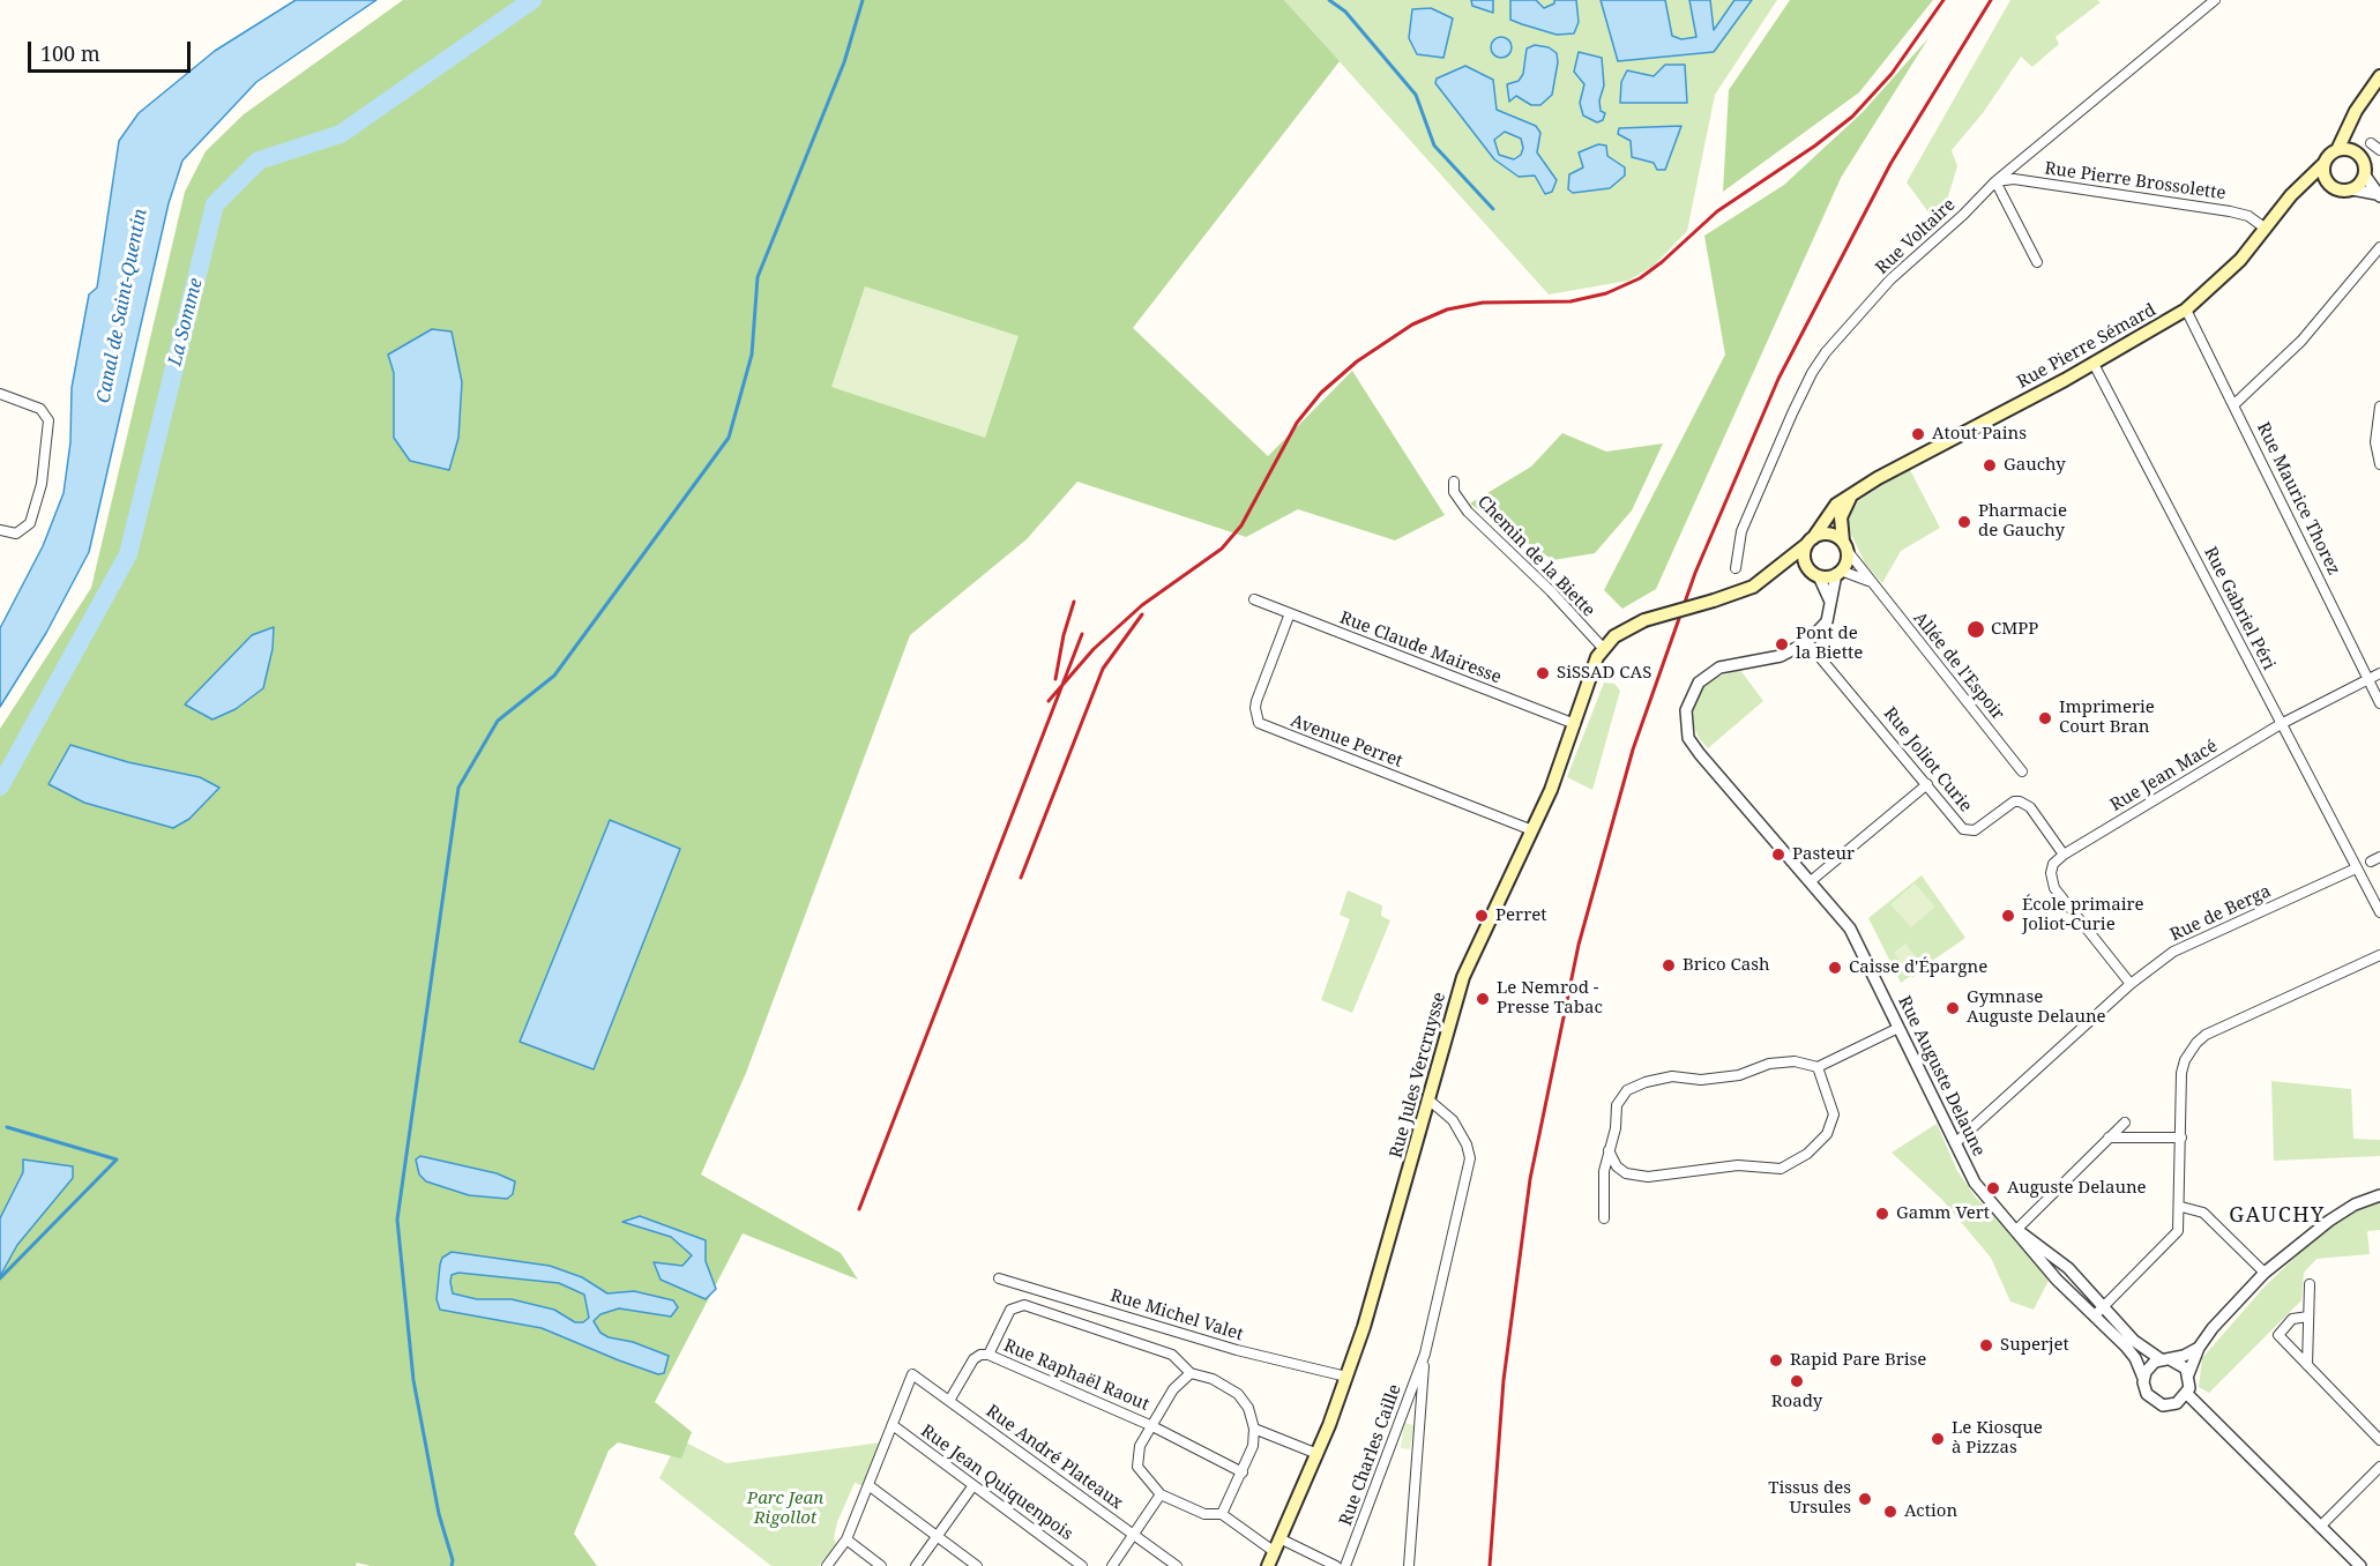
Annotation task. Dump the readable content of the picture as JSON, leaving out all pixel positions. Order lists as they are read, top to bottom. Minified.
{"streets":{"main road":["Rue Pierre Sémard","Rue Jules Vercruysse"],"street":["Rue Pierre Brossolette","Rue Voltaire","Rue Maurice Thorez","Chemin de la Biette","Rue Gabriel Péri","Rue Claude Mairesse","Allée de l'Espoir","Avenue Perret","Rue Joliot Curie","Rue Jean Macé","Rue de Berga","Rue Auguste Delaune","Rue Michel Valet","Rue Raphaël Raout","Rue Charles Caille","Rue André Plateaux","Rue Jean Quiquenpois"]},"crossings":[["Rue Pierre Brossolette","Rue Voltaire"],["Rue Pierre Brossolette","Rue Pierre Sémard"],["Rue Pierre Sémard","Rue Maurice Thorez"],["Rue Pierre Sémard","Rue Gabriel Péri"],["Rue Pierre Sémard","Allée de l'Espoir"],["Rue Pierre Sémard","Rue Jules Vercruysse"],["Rue Maurice Thorez","Rue Jean Macé"],["Chemin de la Biette","Rue Jules Vercruysse"],["Rue Gabriel Péri","Rue Jean Macé"],["Rue Gabriel Péri","Rue de Berga"],["Rue Claude Mairesse","Avenue Perret"],["Rue Claude Mairesse","Rue Jules Vercruysse"],["Avenue Perret","Rue Jules Vercruysse"],["Rue Joliot Curie","Rue Jean Macé"],["Rue Joliot Curie","Rue Auguste Delaune"],["Rue de Berga","Rue Auguste Delaune"],["Rue Jules Vercruysse","Rue Michel Valet"],["Rue Jules Vercruysse","Rue Raphaël Raout"],["Rue Raphaël Raout","Rue André Plateaux"],["Rue André Plateaux","Rue Jean Quiquenpois"]],"districts":["GAUCHY"],"water":["Canal de Saint-Quentin","La Somme"],"parks":["Parc Jean Rigollot"],"places":["Atout Pains","Gauchy","Pharmacie de Gauchy","CMPP","Pont de la Biette","SiSSAD CAS","Imprimerie Court Bran","Pasteur","Perret","École primaire Joliot-Curie","Brico Cash","Caisse d'Épargne","Le Nemrod - Presse Tabac","Gymnase Auguste Delaune","Auguste Delaune","Gamm Vert","Superjet","Rapid Pare Brise","Roady","Le Kiosque à Pizzas","Tissus des Ursules","Action"],"scale_bar":"100 m"}
